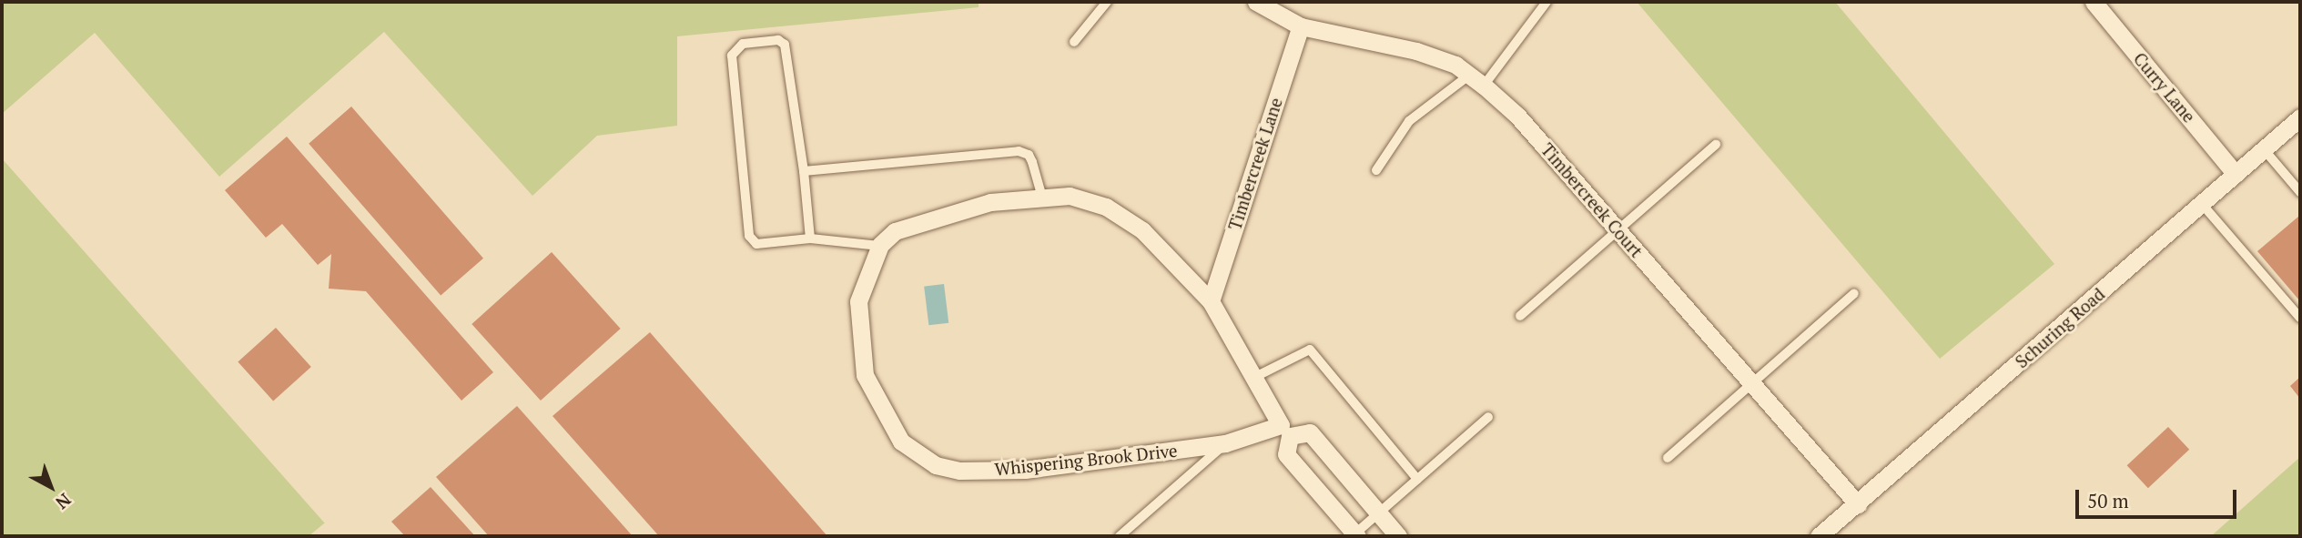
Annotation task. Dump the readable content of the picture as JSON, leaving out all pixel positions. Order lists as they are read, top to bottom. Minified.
{"streets":{"street":["Curry Lane","Timbercreek Lane","Timbercreek Court","Schuring Road","Whispering Brook Drive"]},"crossings":[["Curry Lane","Schuring Road"],["Timbercreek Lane","Timbercreek Court"],["Timbercreek Court","Schuring Road"]],"scale_bar":"50 m","north":"bottom right"}
